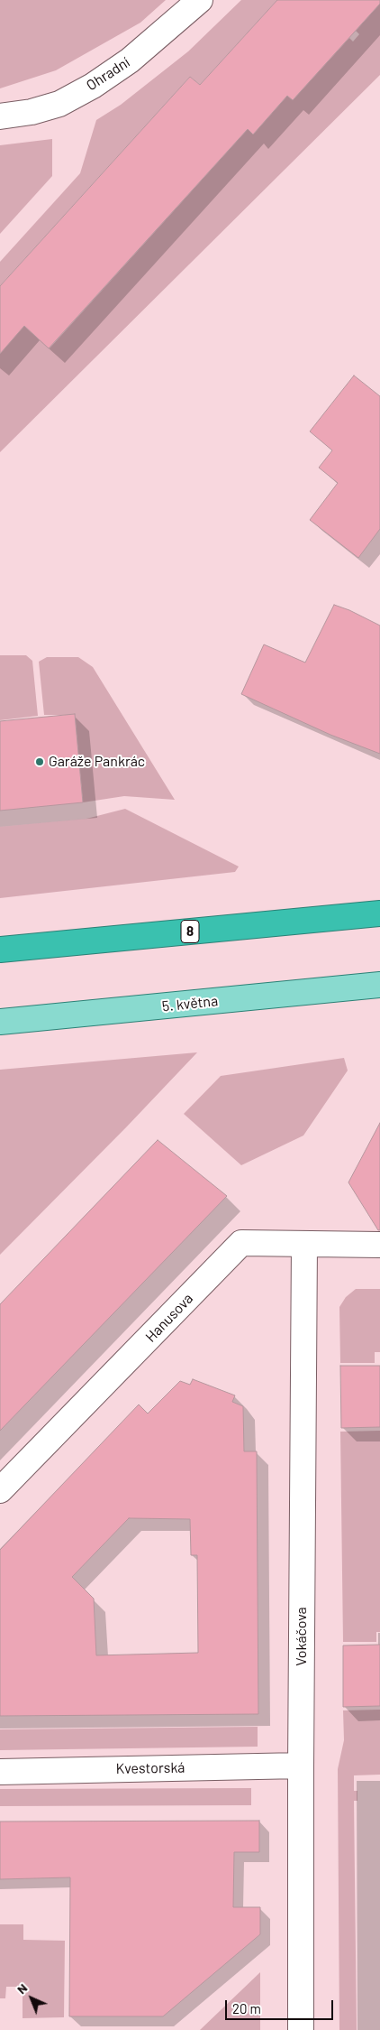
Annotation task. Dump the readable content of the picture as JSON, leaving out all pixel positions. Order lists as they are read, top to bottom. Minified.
{"streets":{"highway":["8"],"main road":["5. května"],"street":["Ohradní","Hanusova","Vokáčova","Kvestorská"]},"crossings":[["Hanusova","Vokáčova"],["Vokáčova","Kvestorská"]],"places":["Garáže Pankrác"],"scale_bar":"20 m","north":"top left"}
